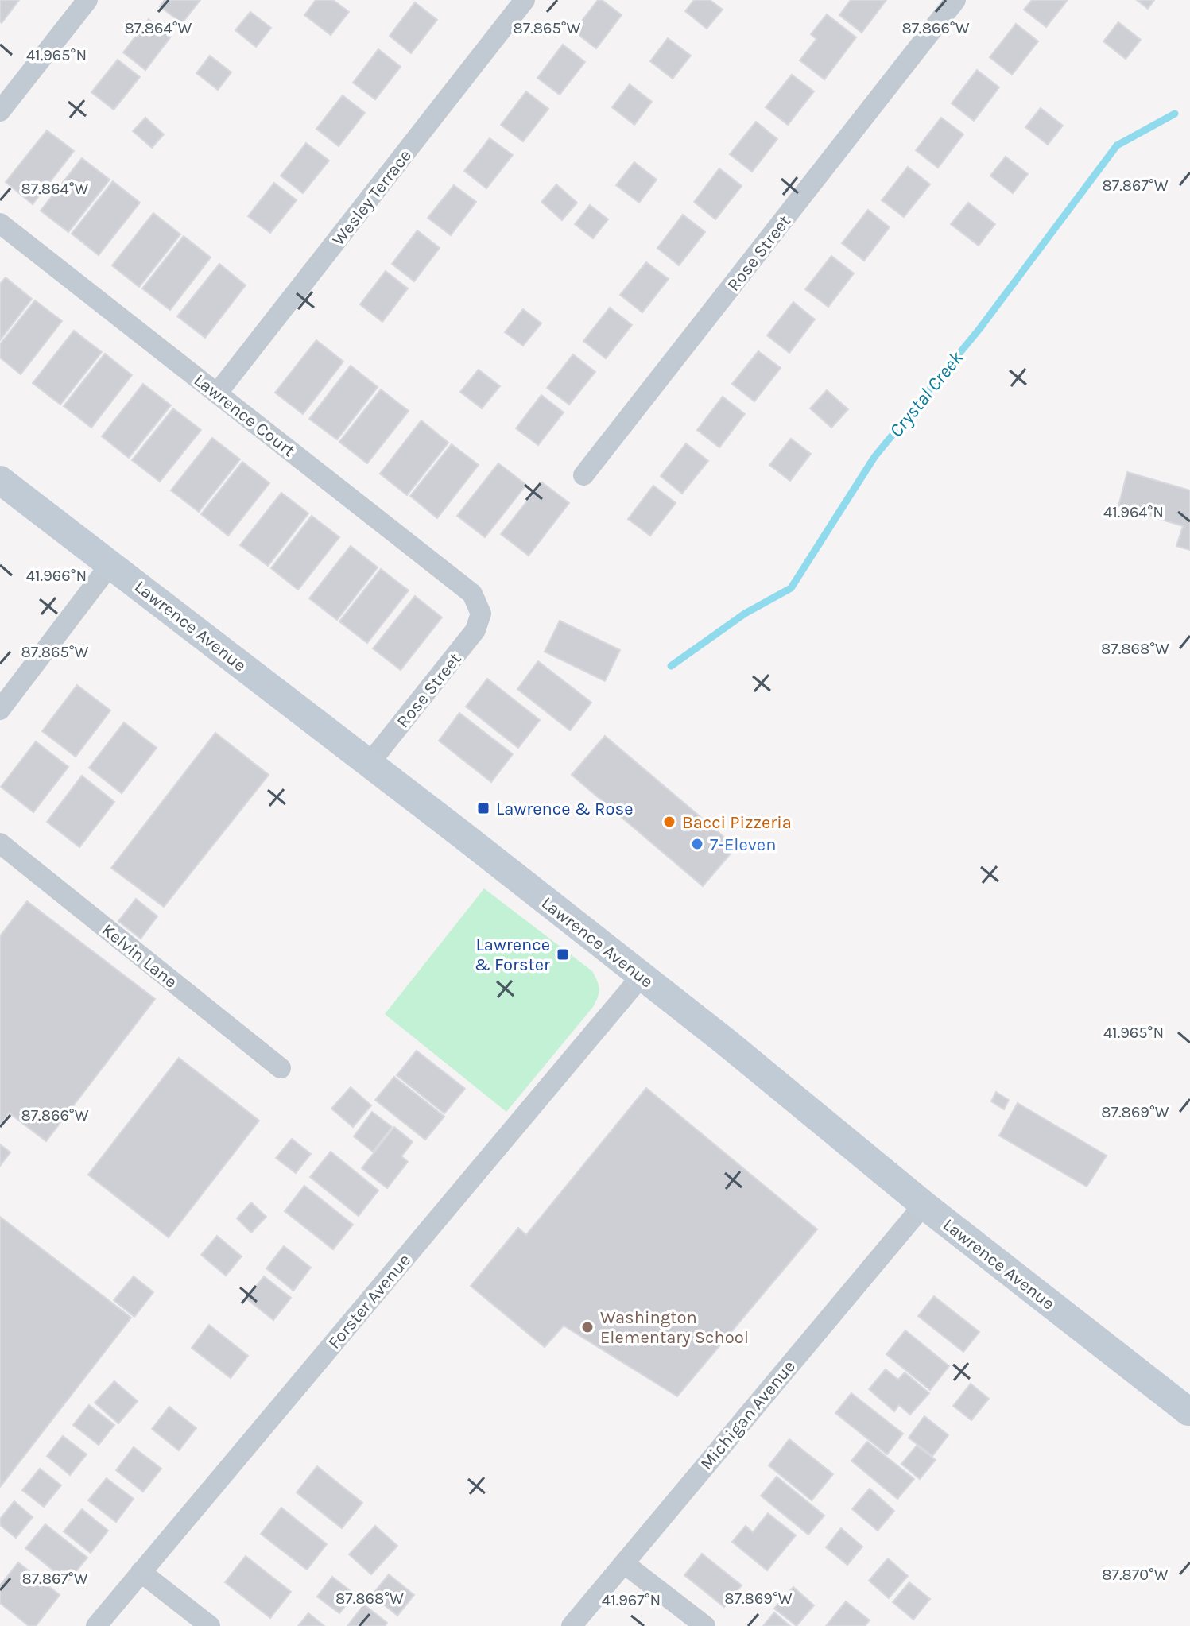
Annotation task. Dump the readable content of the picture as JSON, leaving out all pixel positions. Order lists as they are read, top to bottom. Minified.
{"streets":{"main road":["Lawrence Avenue"],"street":["Wesley Terrace","Rose Street","Lawrence Court","Kelvin Lane","Forster Avenue","Michigan Avenue"]},"crossings":[["Wesley Terrace","Lawrence Court"],["Rose Street","Lawrence Court"],["Rose Street","Lawrence Avenue"],["Lawrence Avenue","Forster Avenue"],["Lawrence Avenue","Michigan Avenue"]],"water":["Crystal Creek"],"places":{"transit":["Lawrence & Rose","Lawrence & Forster"],"other":["Bacci Pizzeria","7-Eleven","Washington Elementary School"]},"coordinates":["87.864°W","87.865°W","87.866°W","41.965°N","87.867°W","41.964°N","41.966°N","87.868°W","87.869°W","87.870°W","41.967°N"]}
